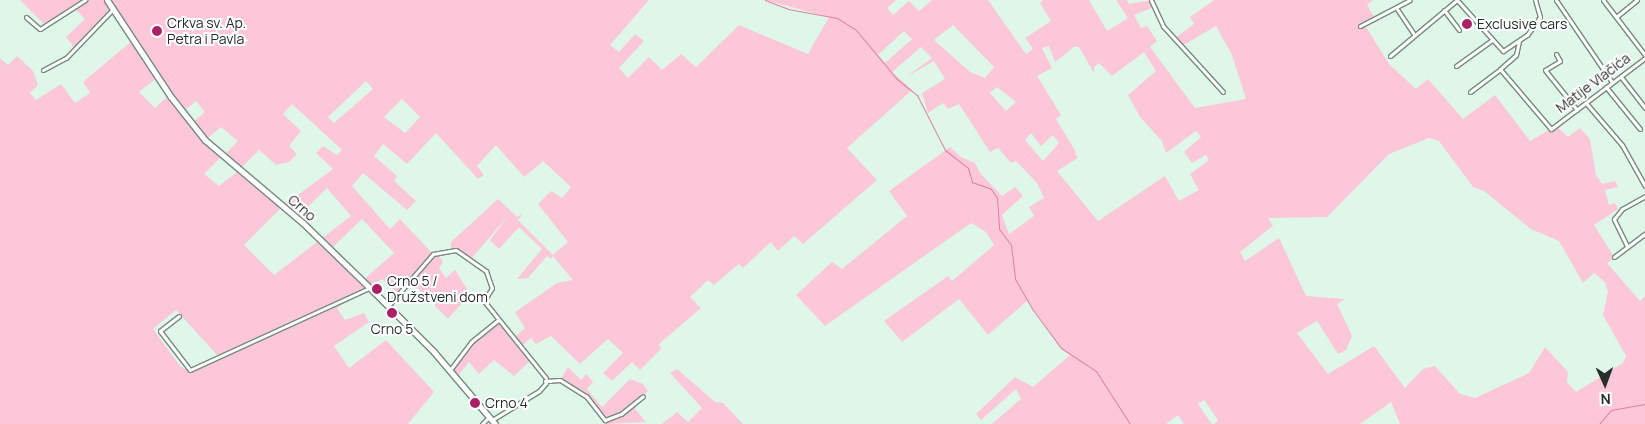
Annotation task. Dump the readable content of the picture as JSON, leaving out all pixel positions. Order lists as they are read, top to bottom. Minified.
{"streets":{"street":["Matije Vlačića","Crno"]},"places":["Exclusive cars","Crkva sv. Ap. Petra i Pavla","Crno 5 / Družstveni dom","Crno 5","Crno 4"],"north":"bottom"}
